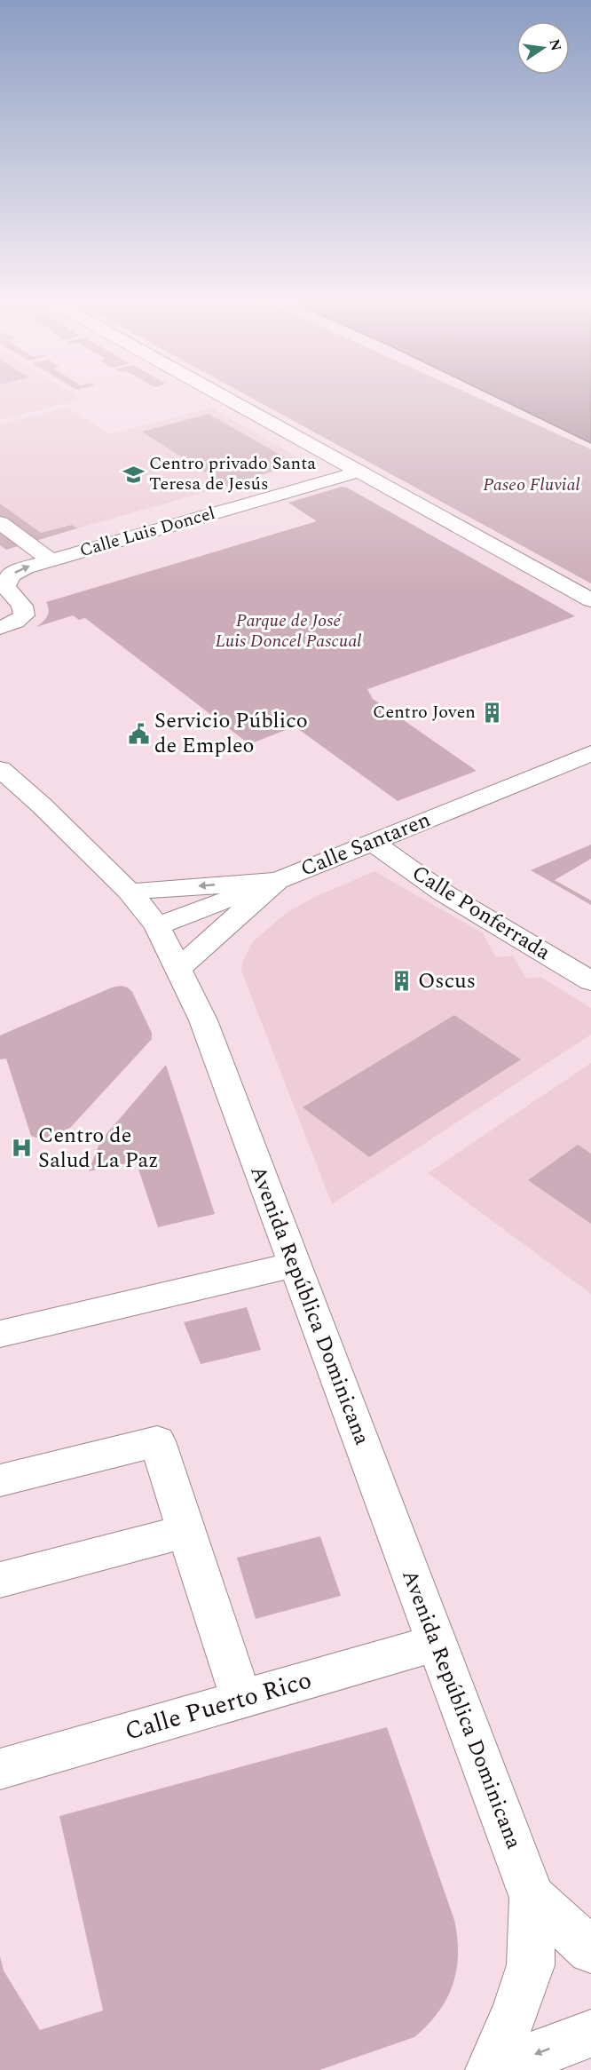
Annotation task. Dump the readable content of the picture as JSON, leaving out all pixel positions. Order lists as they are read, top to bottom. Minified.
{"streets":{"street":["Calle Luis Doncel","Calle Santaren","Calle Ponferrada","Avenida República Dominicana","Calle Puerto Rico"]},"crossings":[["Calle Santaren","Calle Ponferrada"],["Calle Santaren","Avenida República Dominicana"],["Avenida República Dominicana","Calle Puerto Rico"]],"parks":["Paseo Fluvial","Parque de José Luis Doncel Pascual"],"places":{"school or university":["Centro privado Santa Teresa de Jesús"],"building":["Centro Joven","Oscus"],"public building":["Servicio Público de Empleo"],"hospital":["Centro de Salud La Paz"]},"north":"right"}
